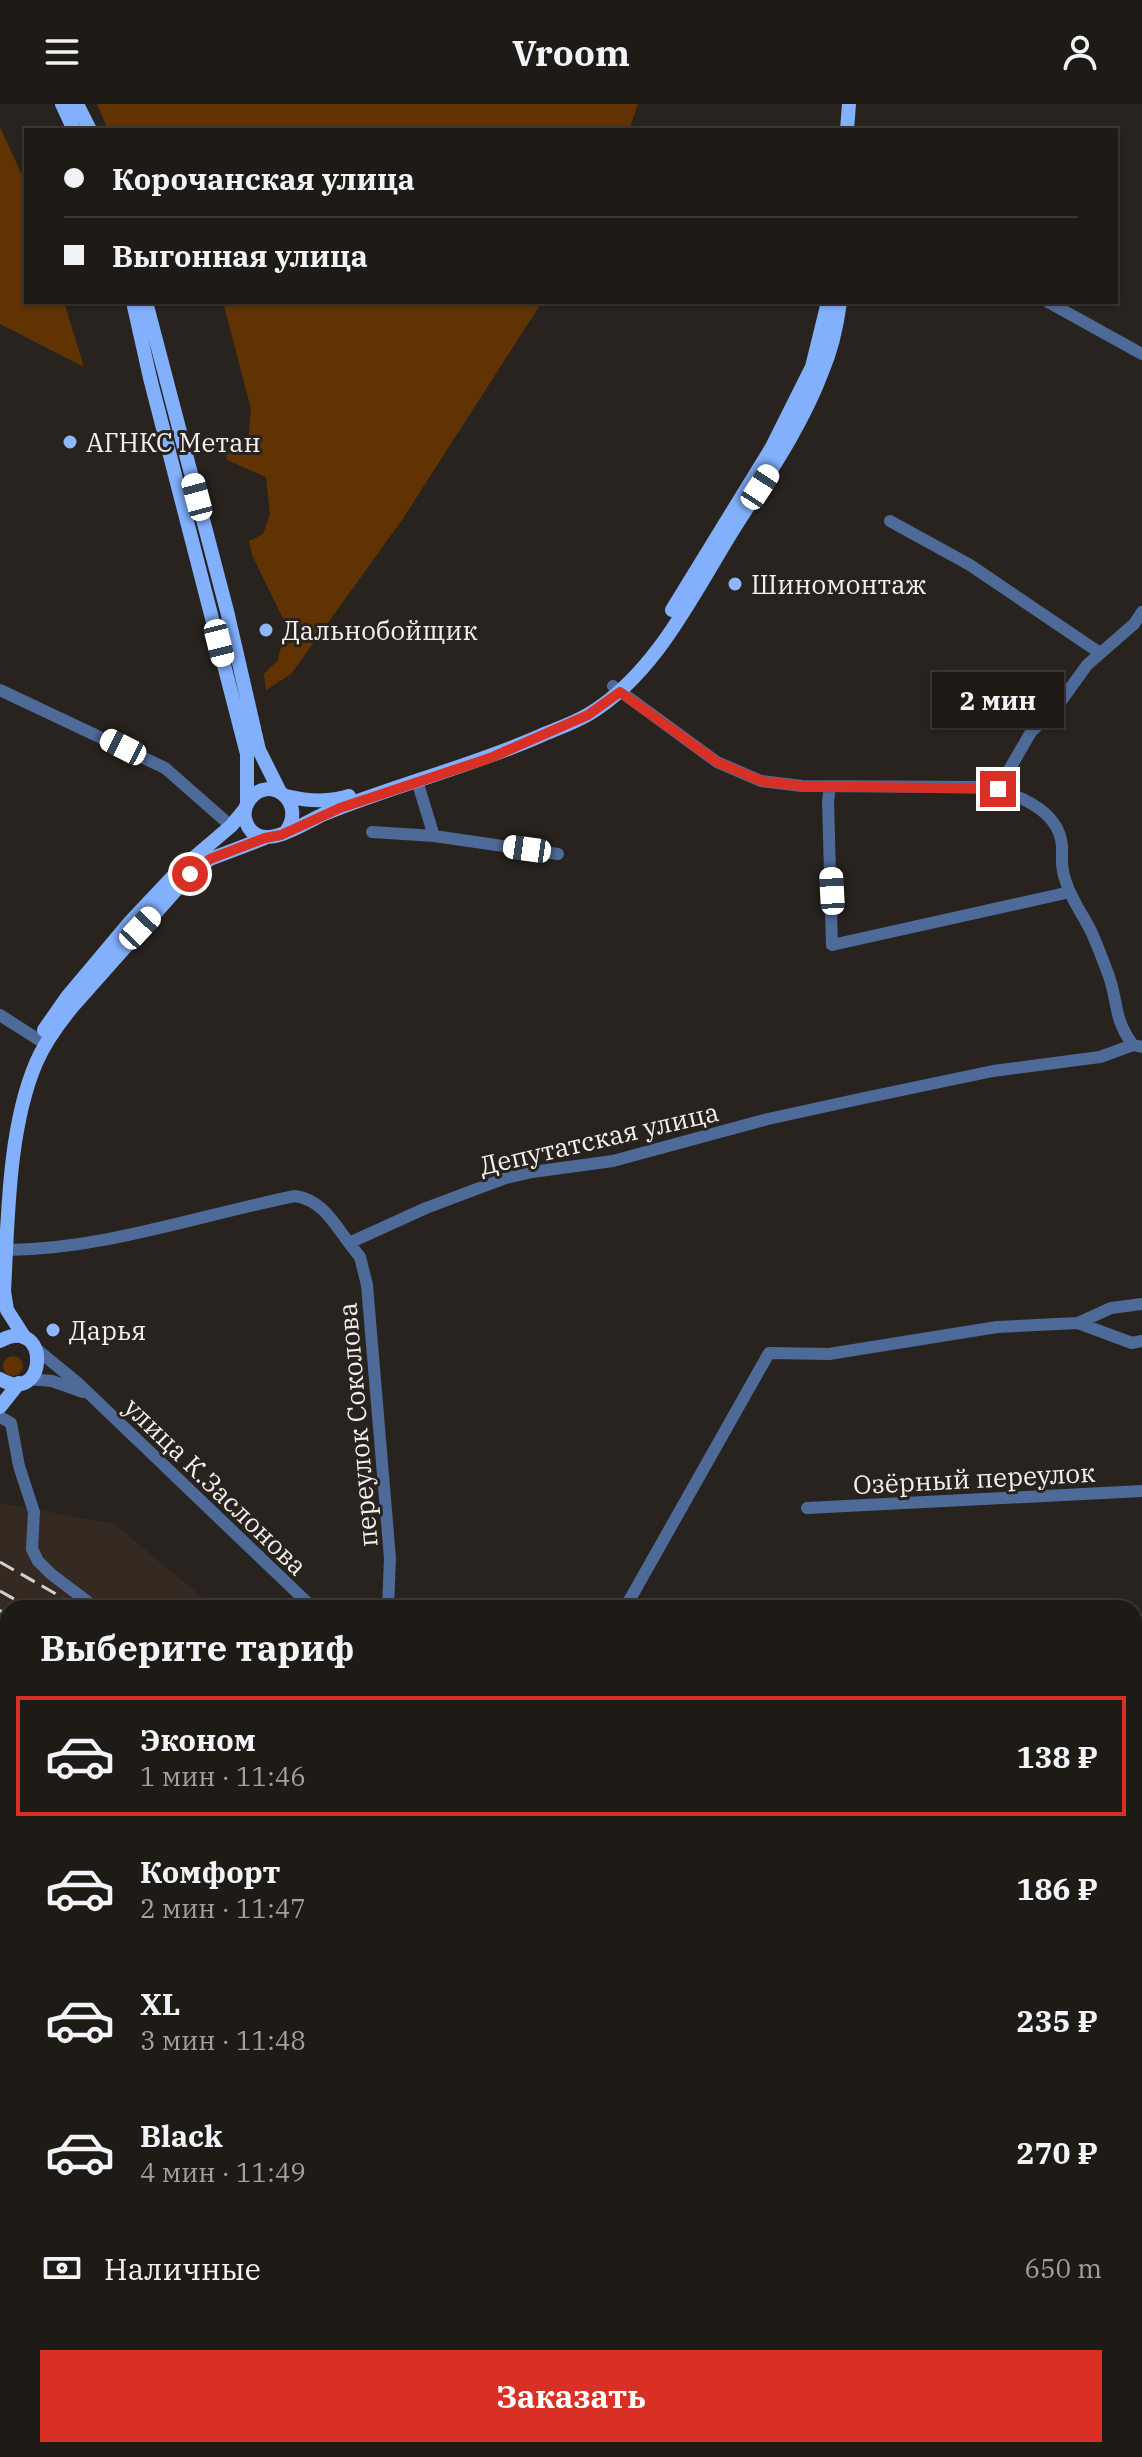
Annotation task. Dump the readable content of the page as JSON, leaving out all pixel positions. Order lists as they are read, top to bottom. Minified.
{"streets":{"street":["Депутатская улица","переулок Соколова","Озёрный переулок","улица К.Заслонова"]},"crossings":[["Депутатская улица","переулок Соколова"]],"places":["АГНКС Метан","Шиномонтаж","Дальнобойщик","Дарья"],"page":{"header":"Vroom","banner":["Корочанская улица","Выгонная улица"],"bubble":"2 мин","heading":"Выберите тариф","list":[{"name":"Эконом","note":"1 мин · 11:46","value":"138 ₽"},{"name":"Комфорт","note":"2 мин · 11:47","value":"186 ₽"},{"name":"XL","note":"3 мин · 11:48","value":"235 ₽"},{"name":"Black","note":"4 мин · 11:49","value":"270 ₽"}],"pay":["Наличные","650 m"],"buttons":"Заказать"}}
